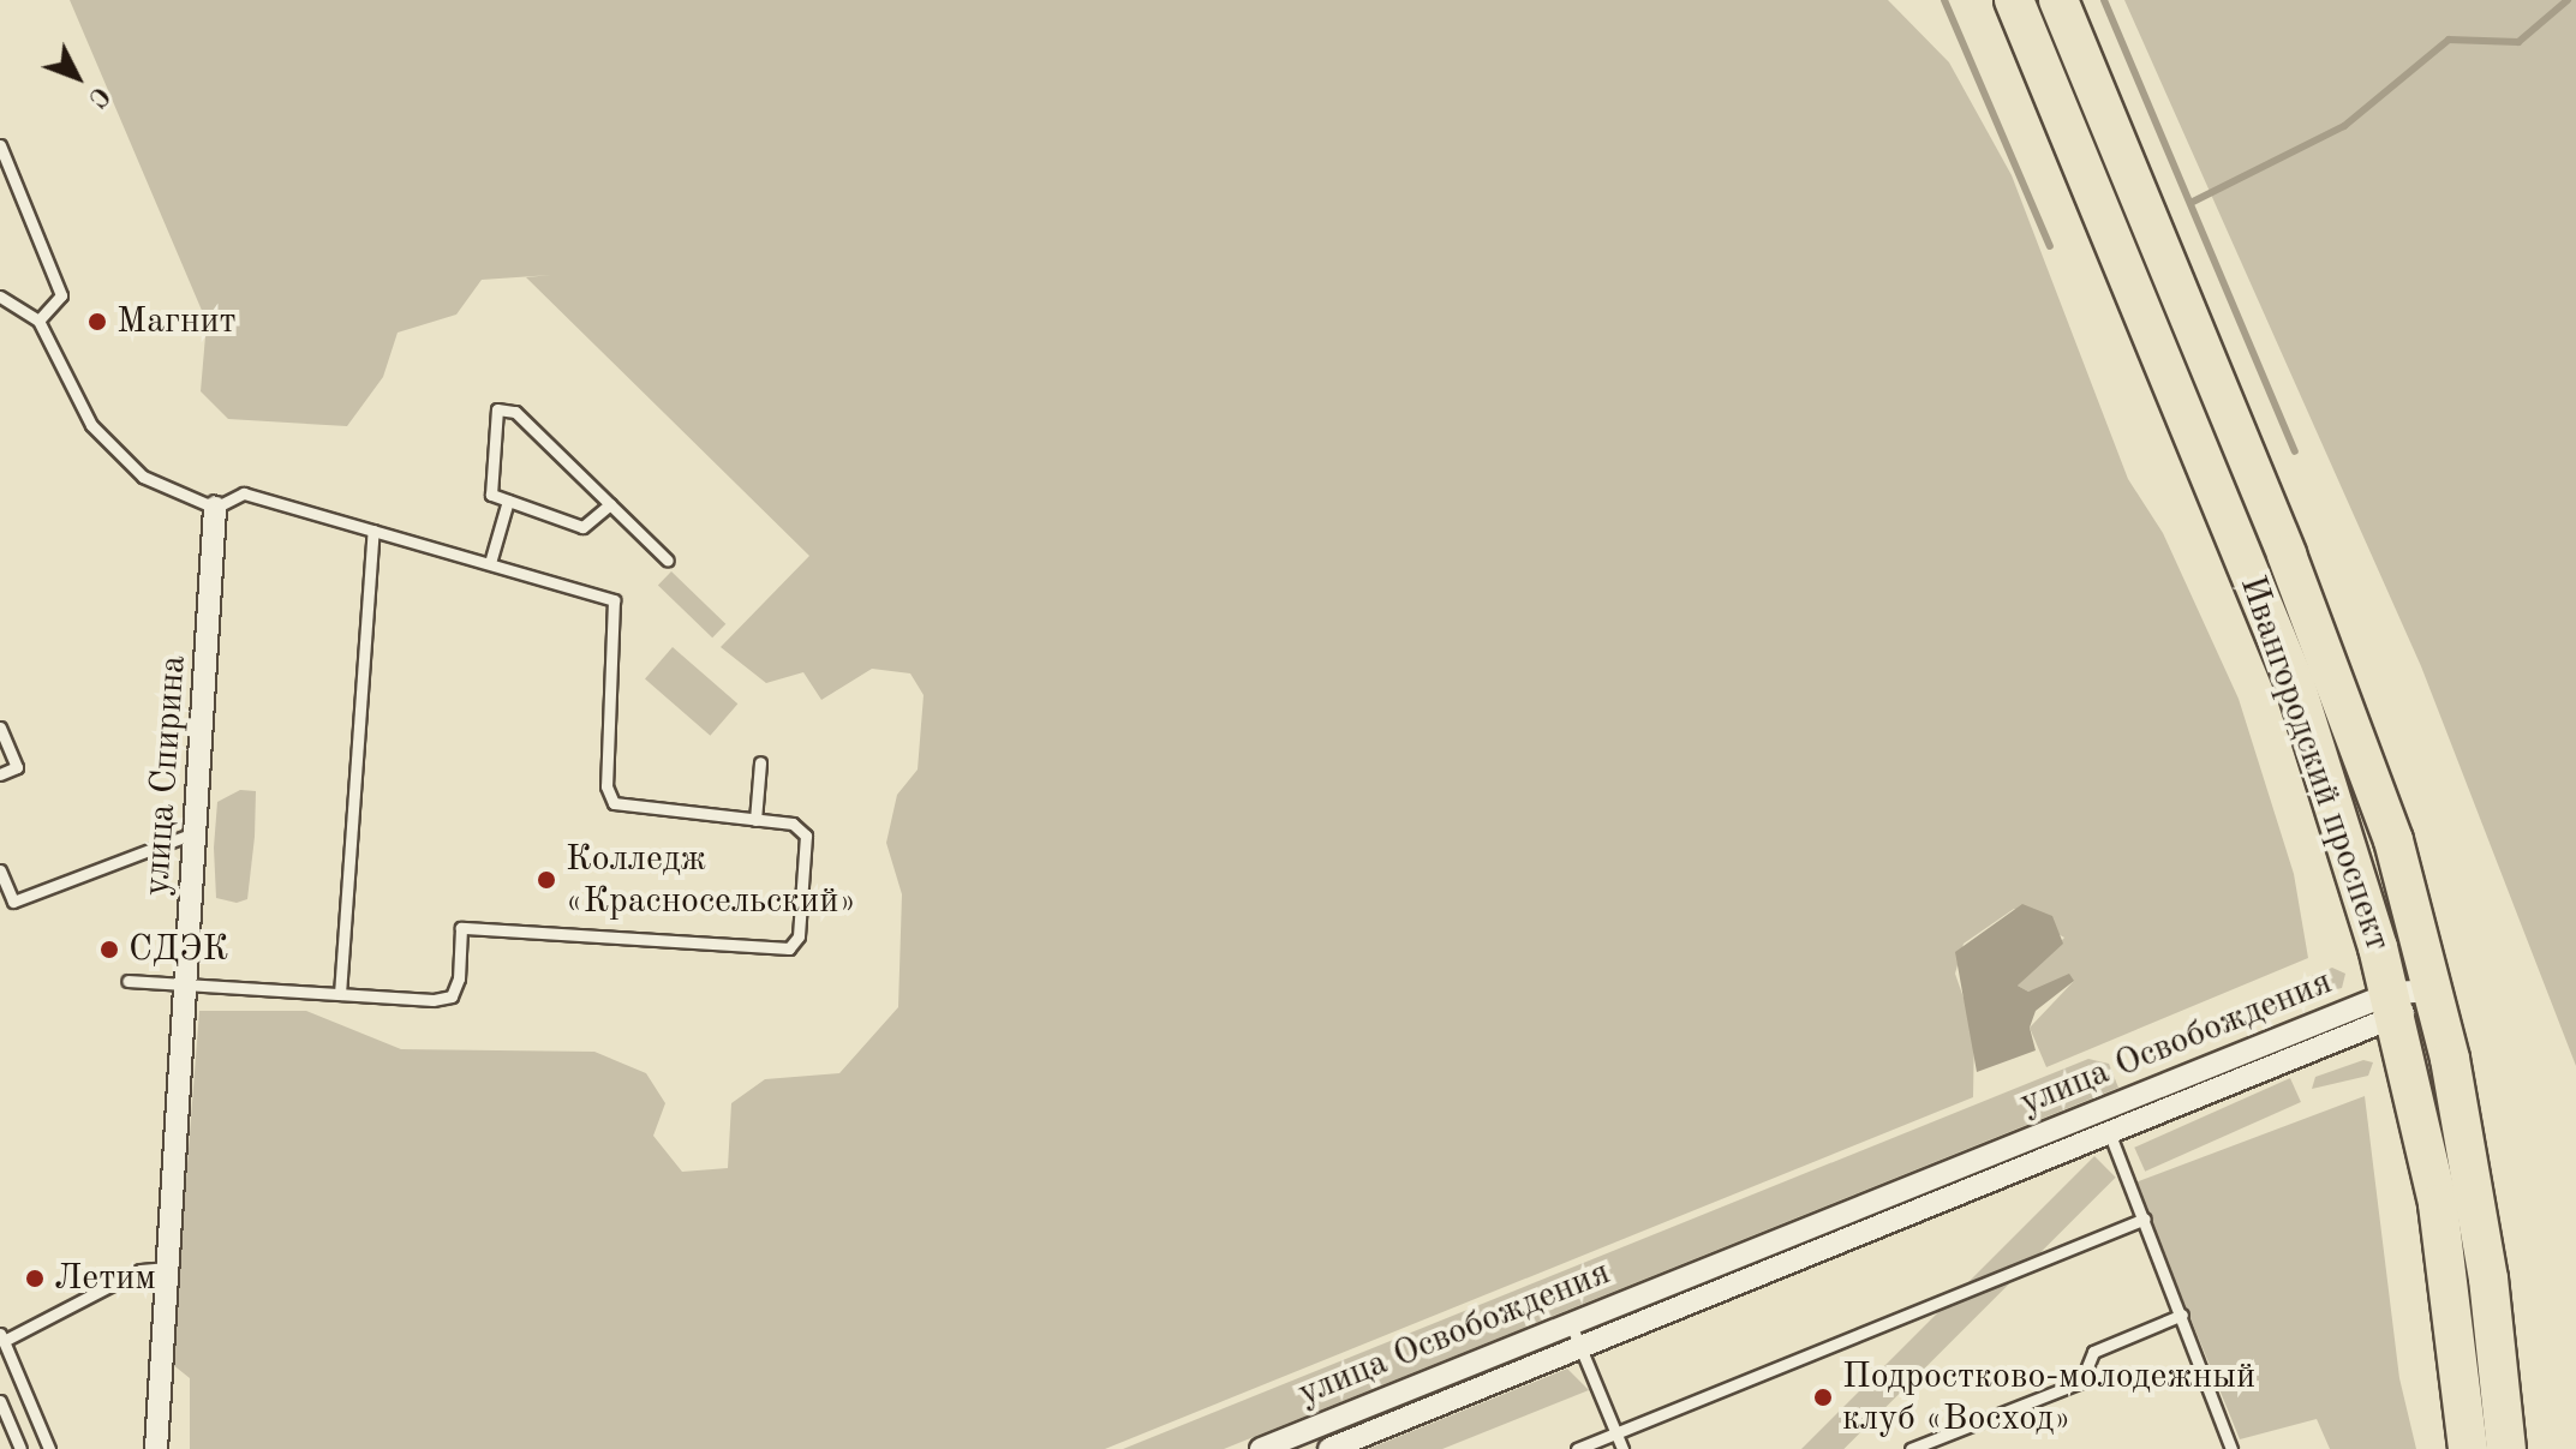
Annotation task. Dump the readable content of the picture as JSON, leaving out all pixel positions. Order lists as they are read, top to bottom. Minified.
{"streets":{"highway":["Ивангородский проспект"],"street":["улица Спирина","улица Освобождения"]},"crossings":[["Ивангородский проспект","улица Освобождения"]],"places":["Магнит","Колледж «Красносельский»","СДЭК","Летим","Подростково-молодежный клуб «Восход»"],"north":"bottom right"}
